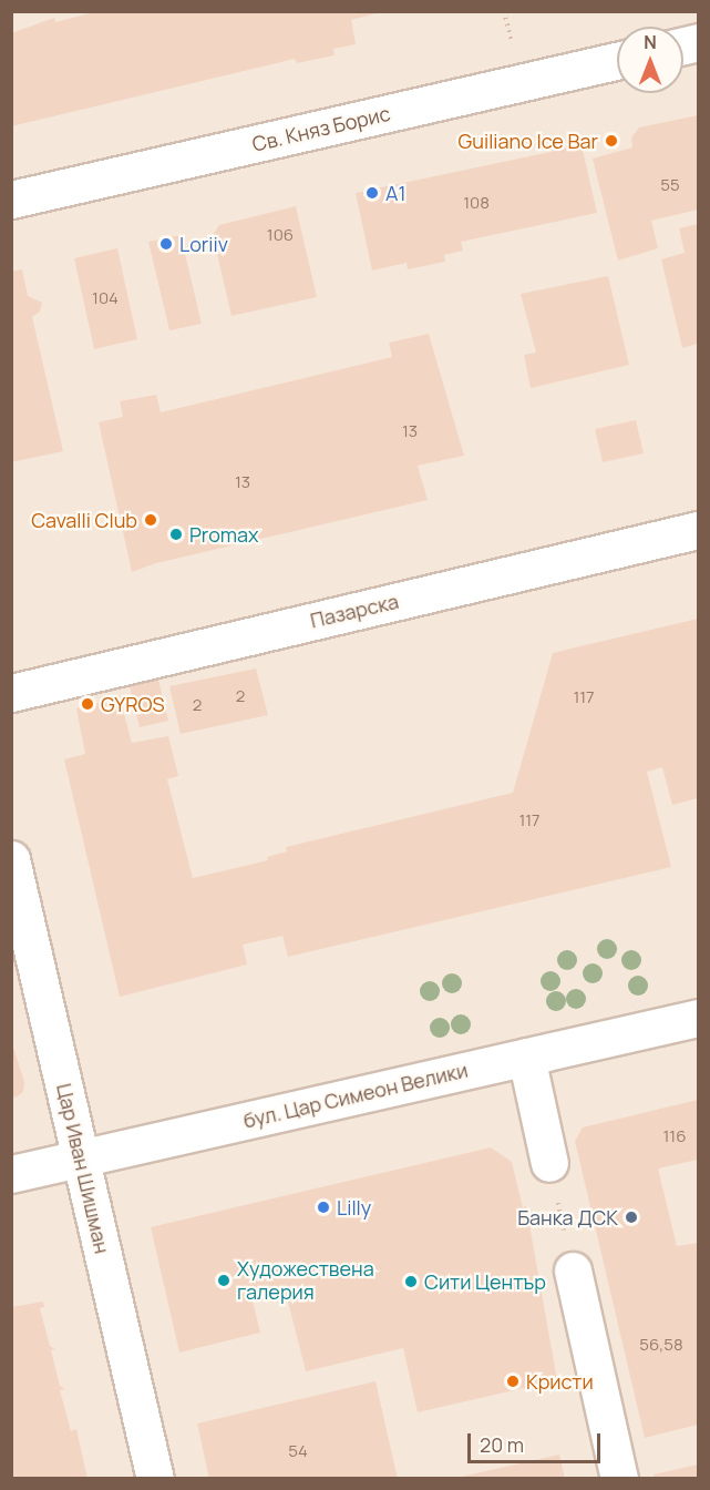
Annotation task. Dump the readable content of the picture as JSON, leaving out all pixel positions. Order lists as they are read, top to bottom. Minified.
{"streets":{"street":["Св. Княз Борис","Пазарска","бул. Цар Симеон Велики","Цар Иван Шишман"]},"crossings":[["бул. Цар Симеон Велики","Цар Иван Шишман"]],"places":["Guiliano Ice Bar","A1","Loriiv","Cavalli Club","Promax","GYROS","Lilly","Банка ДСК","Художествена галерия","Сити Център","Кристи"],"house_numbers":["55","108","106","104","13","13","2","117","2","117","116","56,58","54"],"scale_bar":"20 m","north":"top"}
